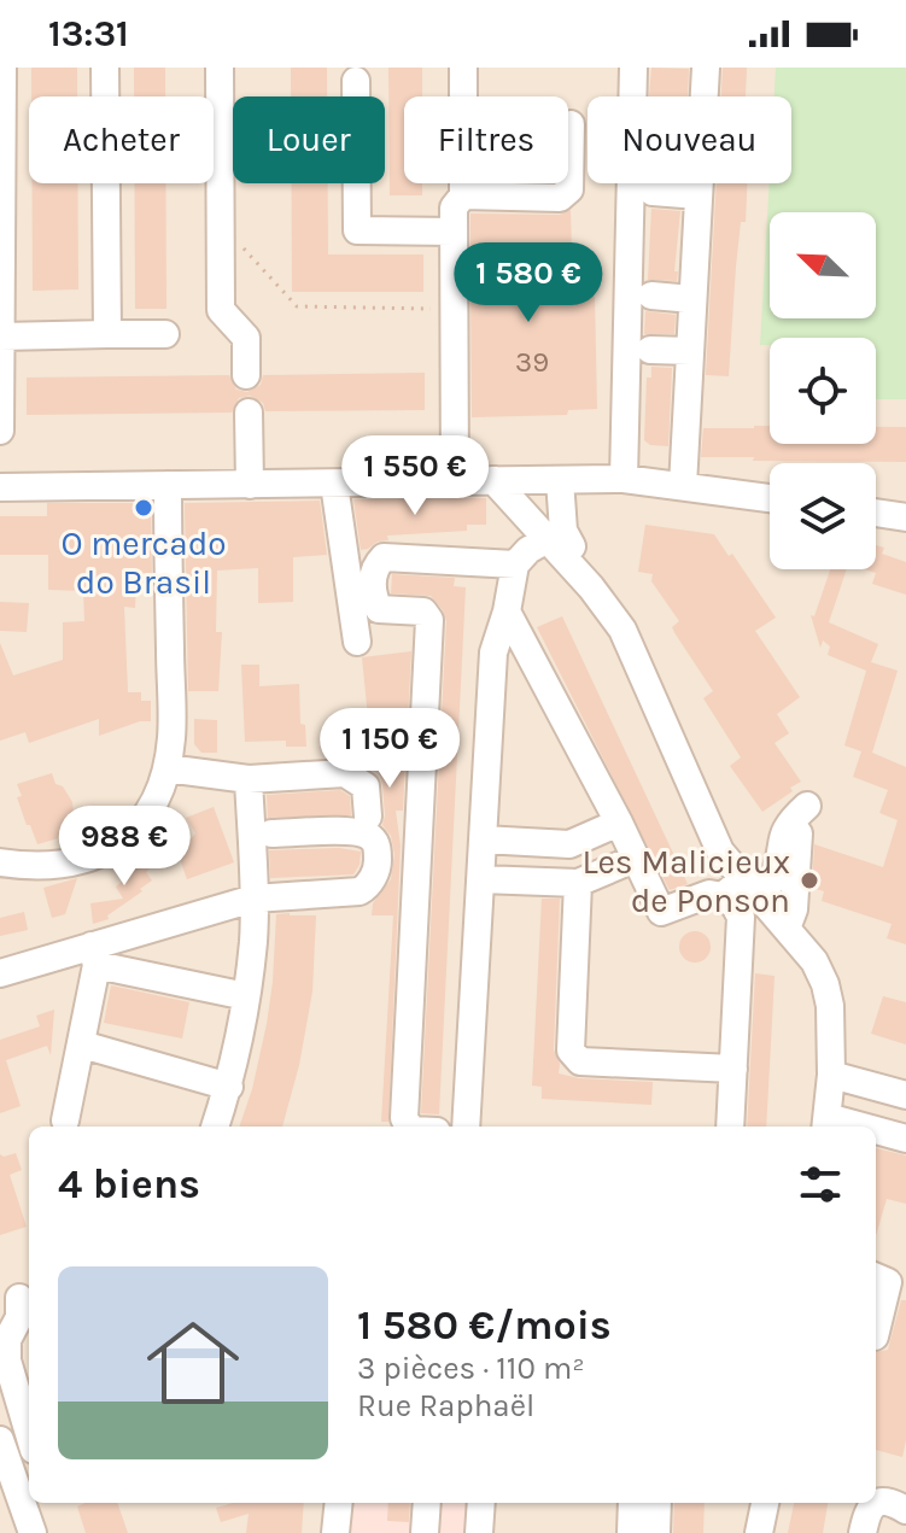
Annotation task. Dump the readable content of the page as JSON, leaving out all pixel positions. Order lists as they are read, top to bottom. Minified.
{"places":["O mercado do Brasil","Les Malicieux de Ponson"],"house_numbers":["39"],"north":"top left","page":{"status":"13:31","chip":["Acheter","Louer","Filtres","Nouveau"],"price":["1 580 €","1 550 €","1 150 €","988 €"],"heading":"4 biens","list":[{"name":"1 580 €/mois","note":"3 pièces · 110 m² · Rue Raphaël"}]}}
